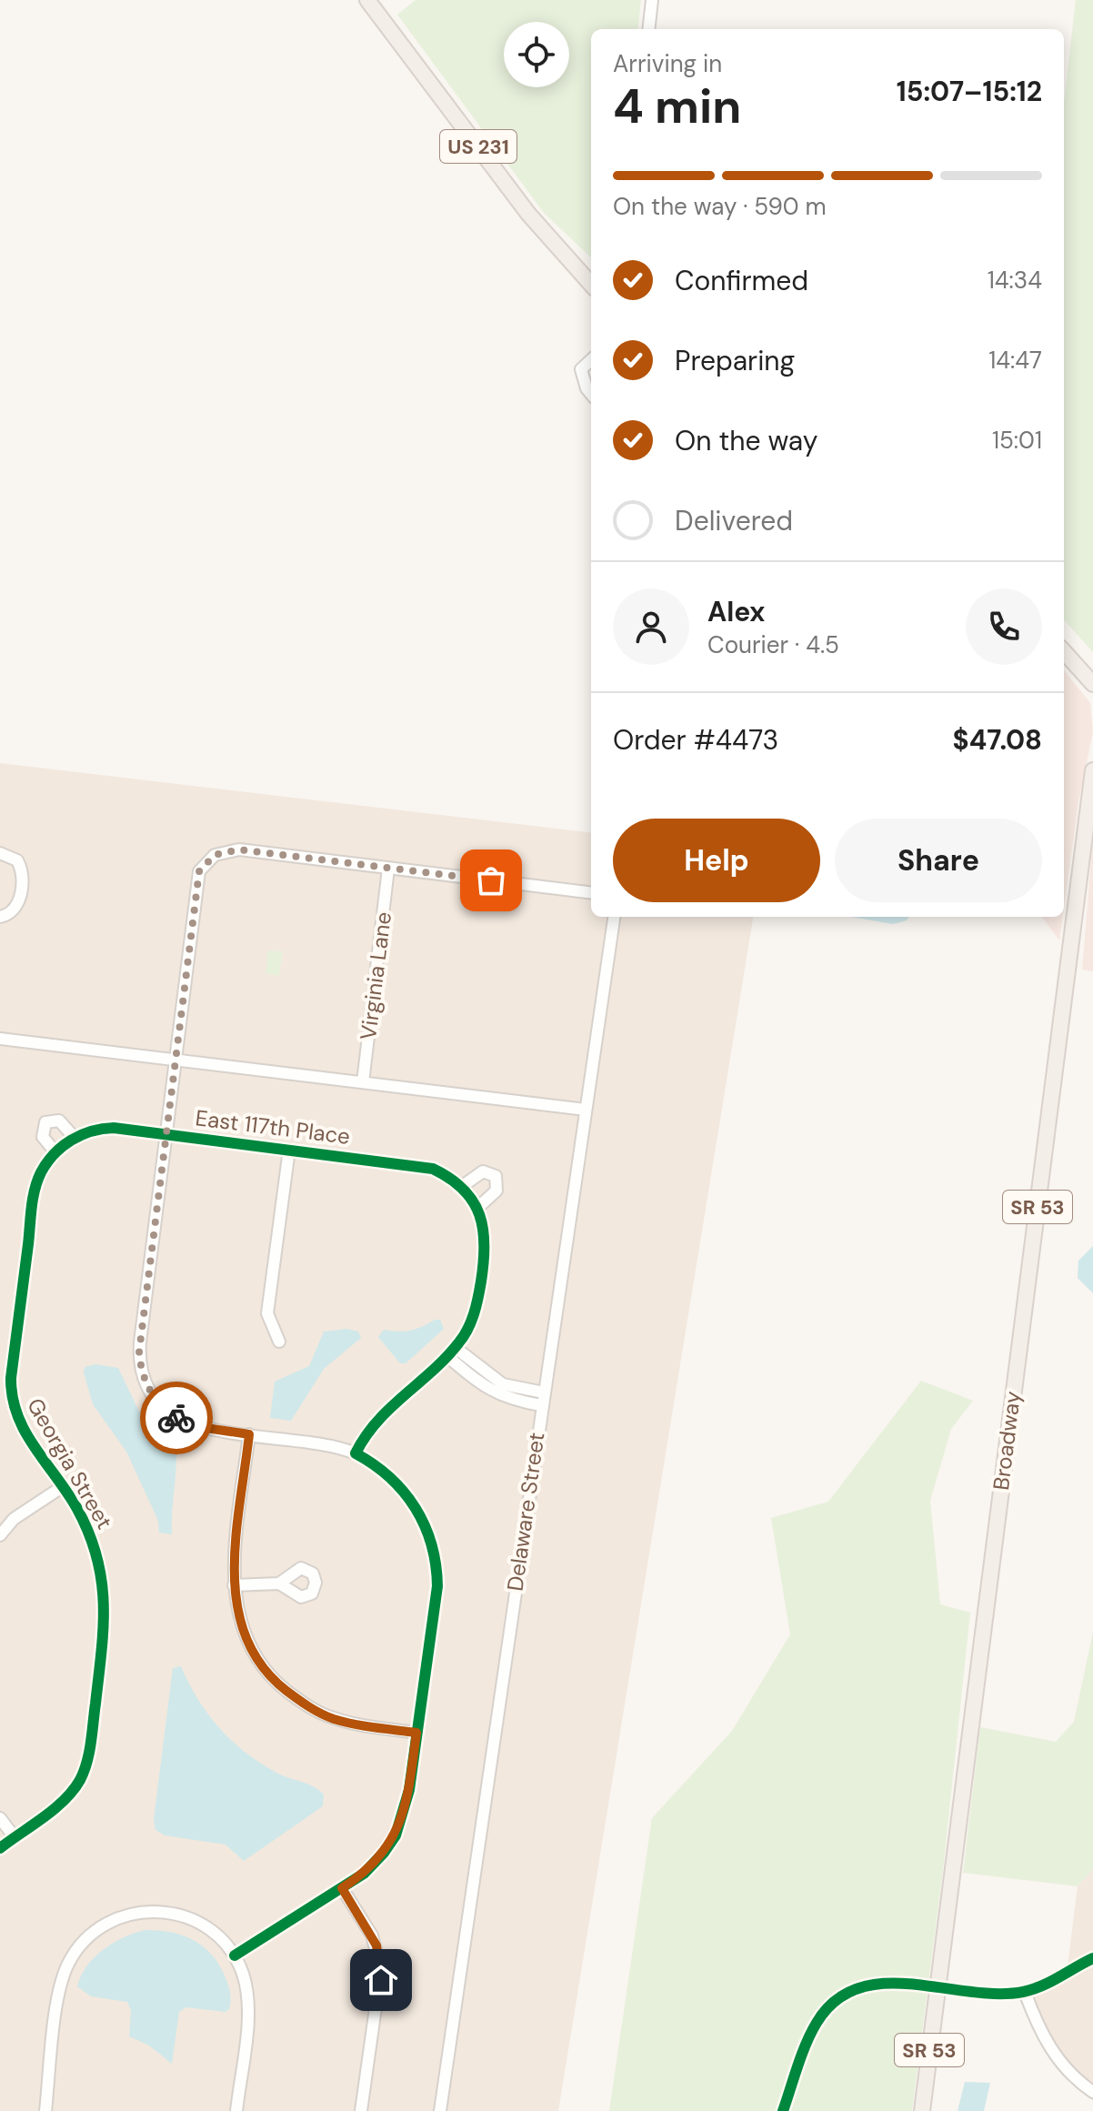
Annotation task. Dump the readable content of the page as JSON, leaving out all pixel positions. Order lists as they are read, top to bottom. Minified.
{"streets":{"main road":["US 231","SR 53","Broadway"],"street":["Virginia Lane","East 117th Place","Georgia Street","Delaware Street"]},"crossings":[["East 117th Place","Georgia Street"]],"page":{"heading":["4 min","Arriving in","15:07–15:12"],"panel":["Alex","Courier · 4.5","Order #4473","$47.08"],"bar":"On the way · 590 m","list":[["Confirmed","14:34"],["Preparing","14:47"],["On the way","15:01"],"Delivered"],"buttons":["Help","Share"]}}
